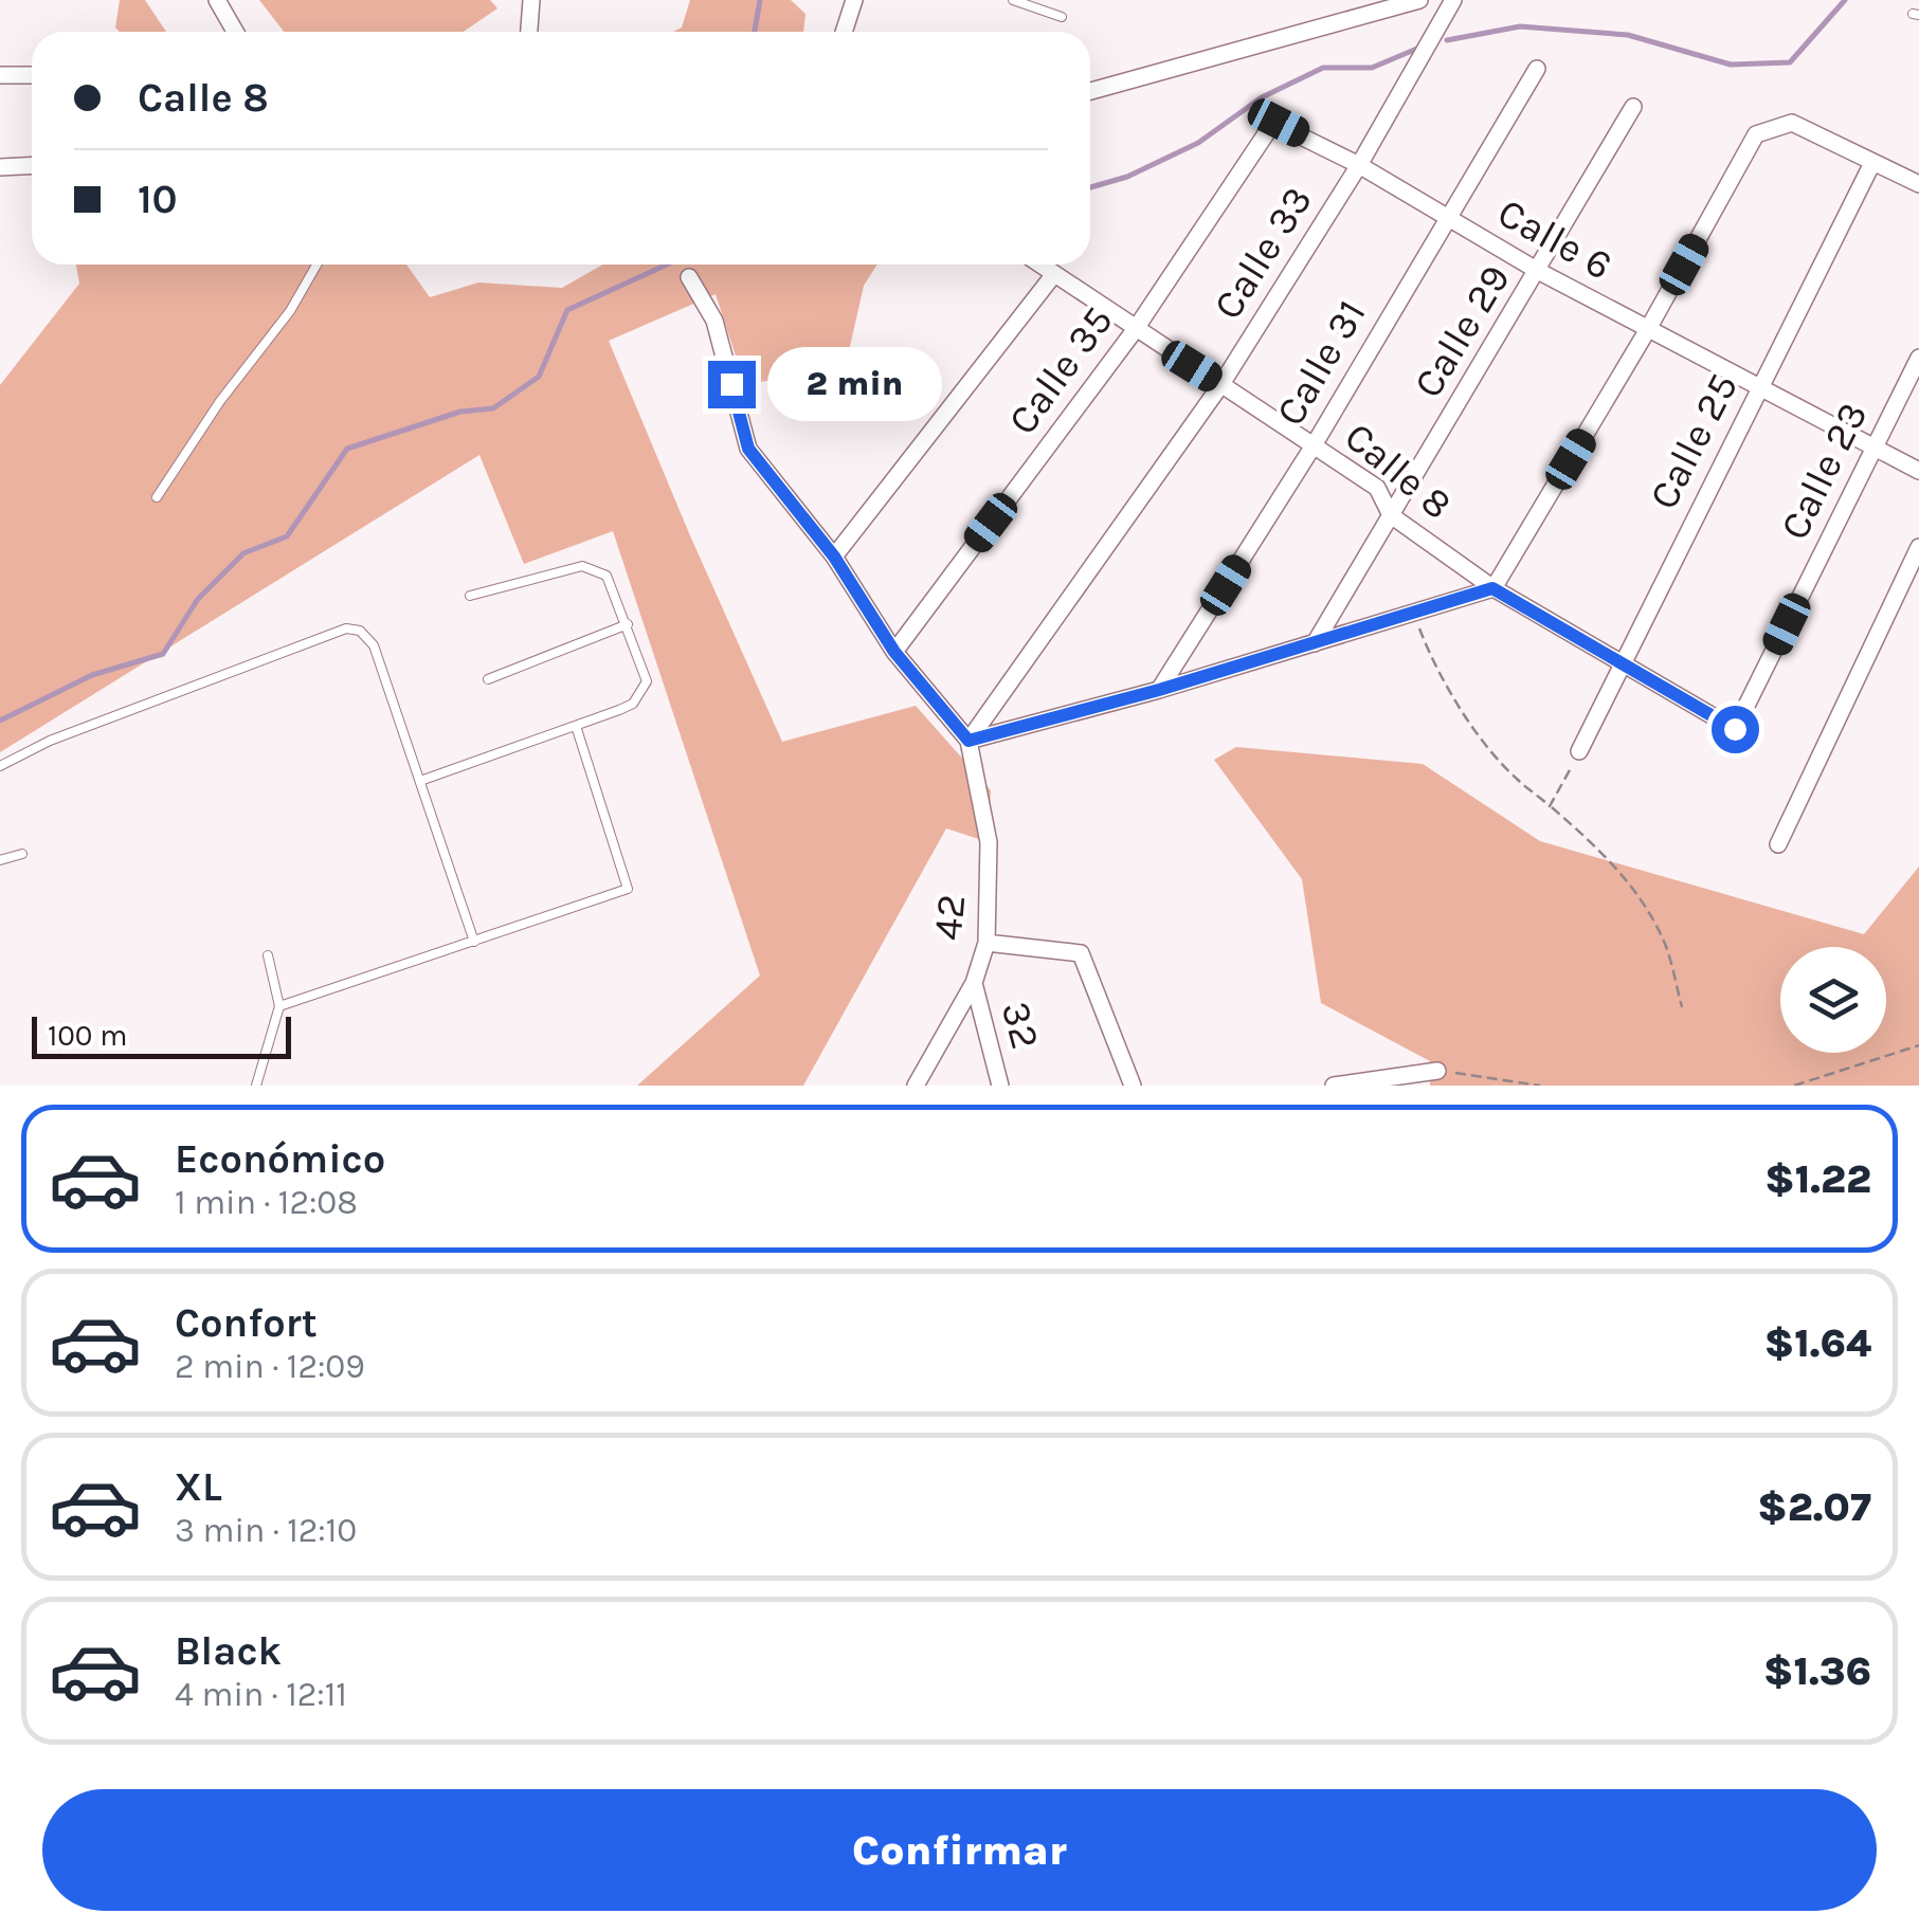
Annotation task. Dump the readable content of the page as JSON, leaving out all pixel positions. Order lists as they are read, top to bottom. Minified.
{"streets":{"street":["Calle 6","Calle 33","Calle 29","Calle 31","Calle 35","Calle 25","Calle 8","Calle 23","42","32"]},"crossings":[["Calle 6","Calle 33"],["Calle 6","Calle 29"],["Calle 6","Calle 31"],["Calle 6","Calle 35"],["Calle 6","Calle 25"],["Calle 6","Calle 23"],["Calle 33","Calle 8"],["Calle 33","42"],["Calle 29","Calle 8"],["Calle 31","Calle 8"],["Calle 35","Calle 8"],["Calle 25","Calle 8"],["Calle 8","Calle 23"],["42","32"]],"scale_bar":"100 m","page":{"banner":["Calle 8","10"],"bubble":"2 min","scale":"100 m","list":[{"name":"Económico","note":"1 min · 12:08","value":"$1.22"},{"name":"Confort","note":"2 min · 12:09","value":"$1.64"},{"name":"XL","note":"3 min · 12:10","value":"$2.07"},{"name":"Black","note":"4 min · 12:11","value":"$1.36"}],"buttons":"Confirmar"}}
